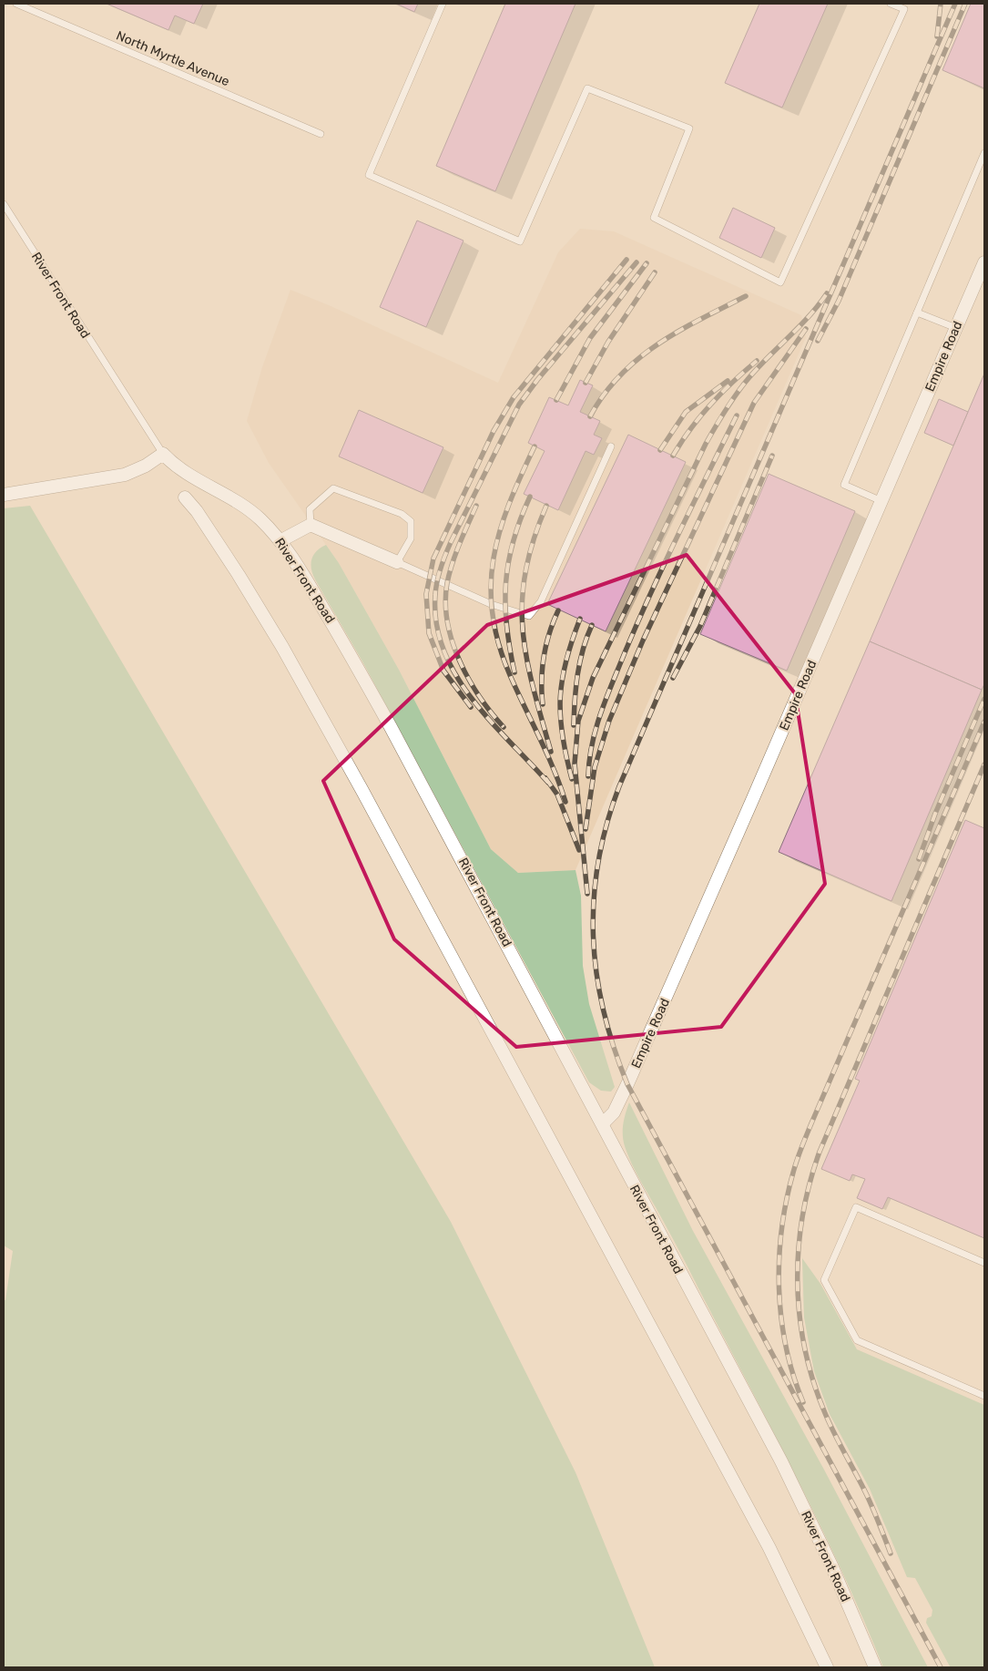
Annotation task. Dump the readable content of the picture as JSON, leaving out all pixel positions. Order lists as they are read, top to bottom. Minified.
{"streets":{"street":["River Front Road","Empire Road"],"lane":["North Myrtle Avenue"]},"crossings":[["River Front Road","Empire Road"]]}
